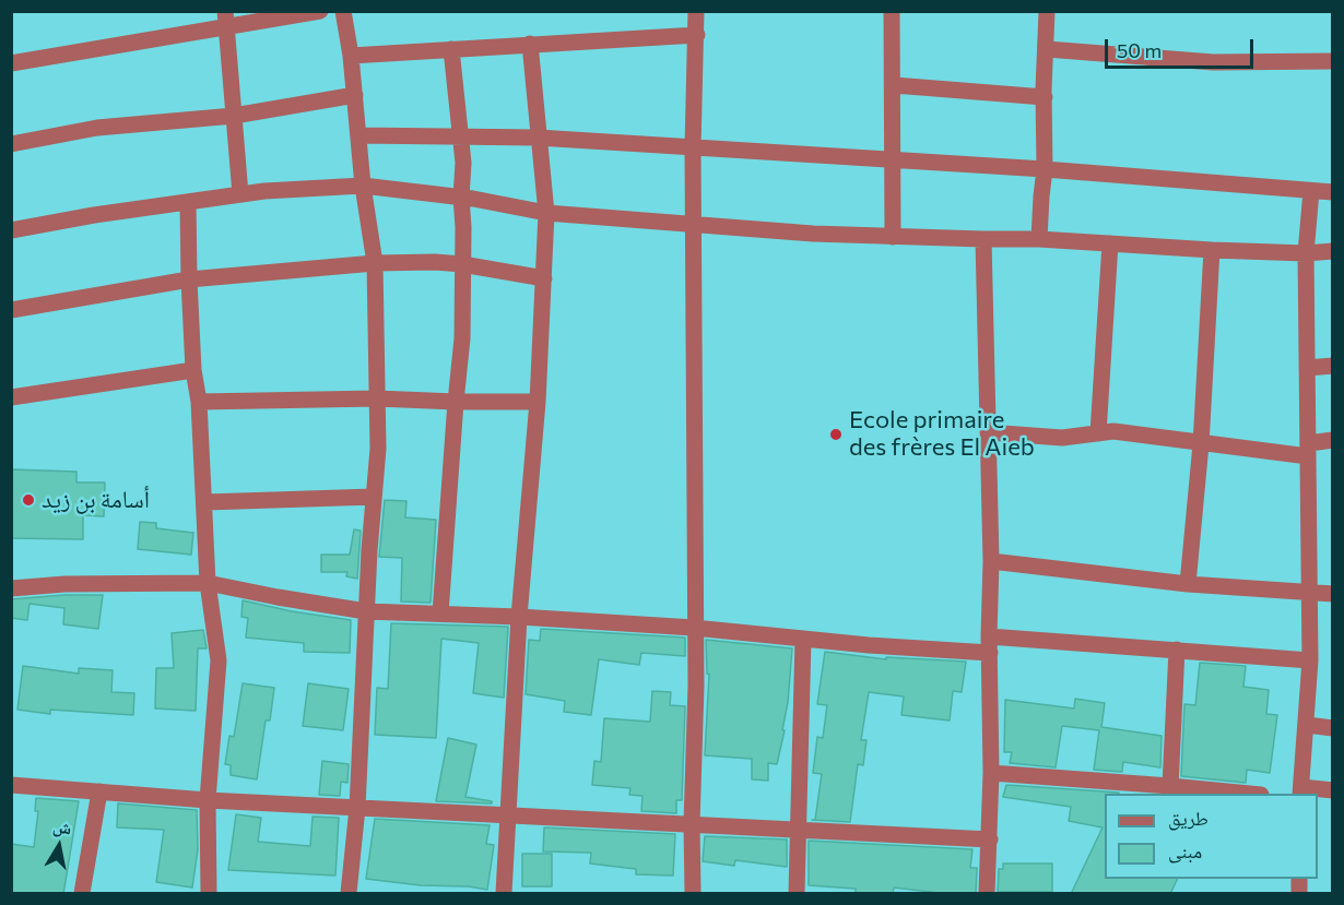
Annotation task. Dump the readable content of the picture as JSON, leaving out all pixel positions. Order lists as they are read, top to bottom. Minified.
{"places":["Ecole primaire des frères El Aieb","أسامة بن زيد"],"legend":["طريق","مبنى"],"scale_bar":"50 m","north":"top"}
